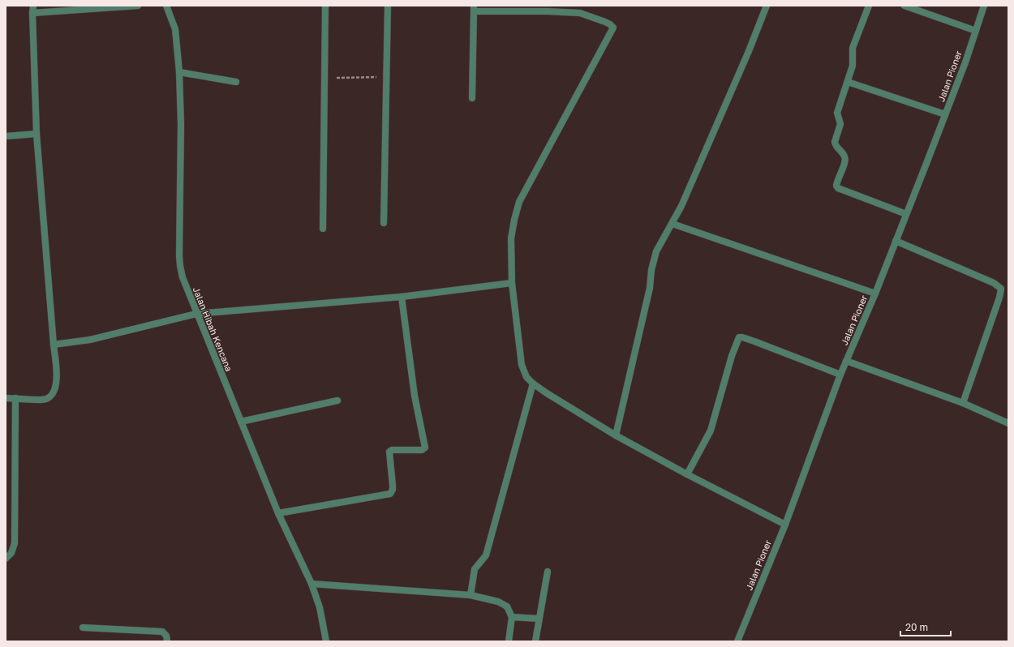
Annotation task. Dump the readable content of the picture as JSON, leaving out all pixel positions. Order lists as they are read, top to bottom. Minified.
{"streets":{"street":["Jalan Pioner","Jalan Hibah Kencana"]},"scale_bar":"20 m"}
